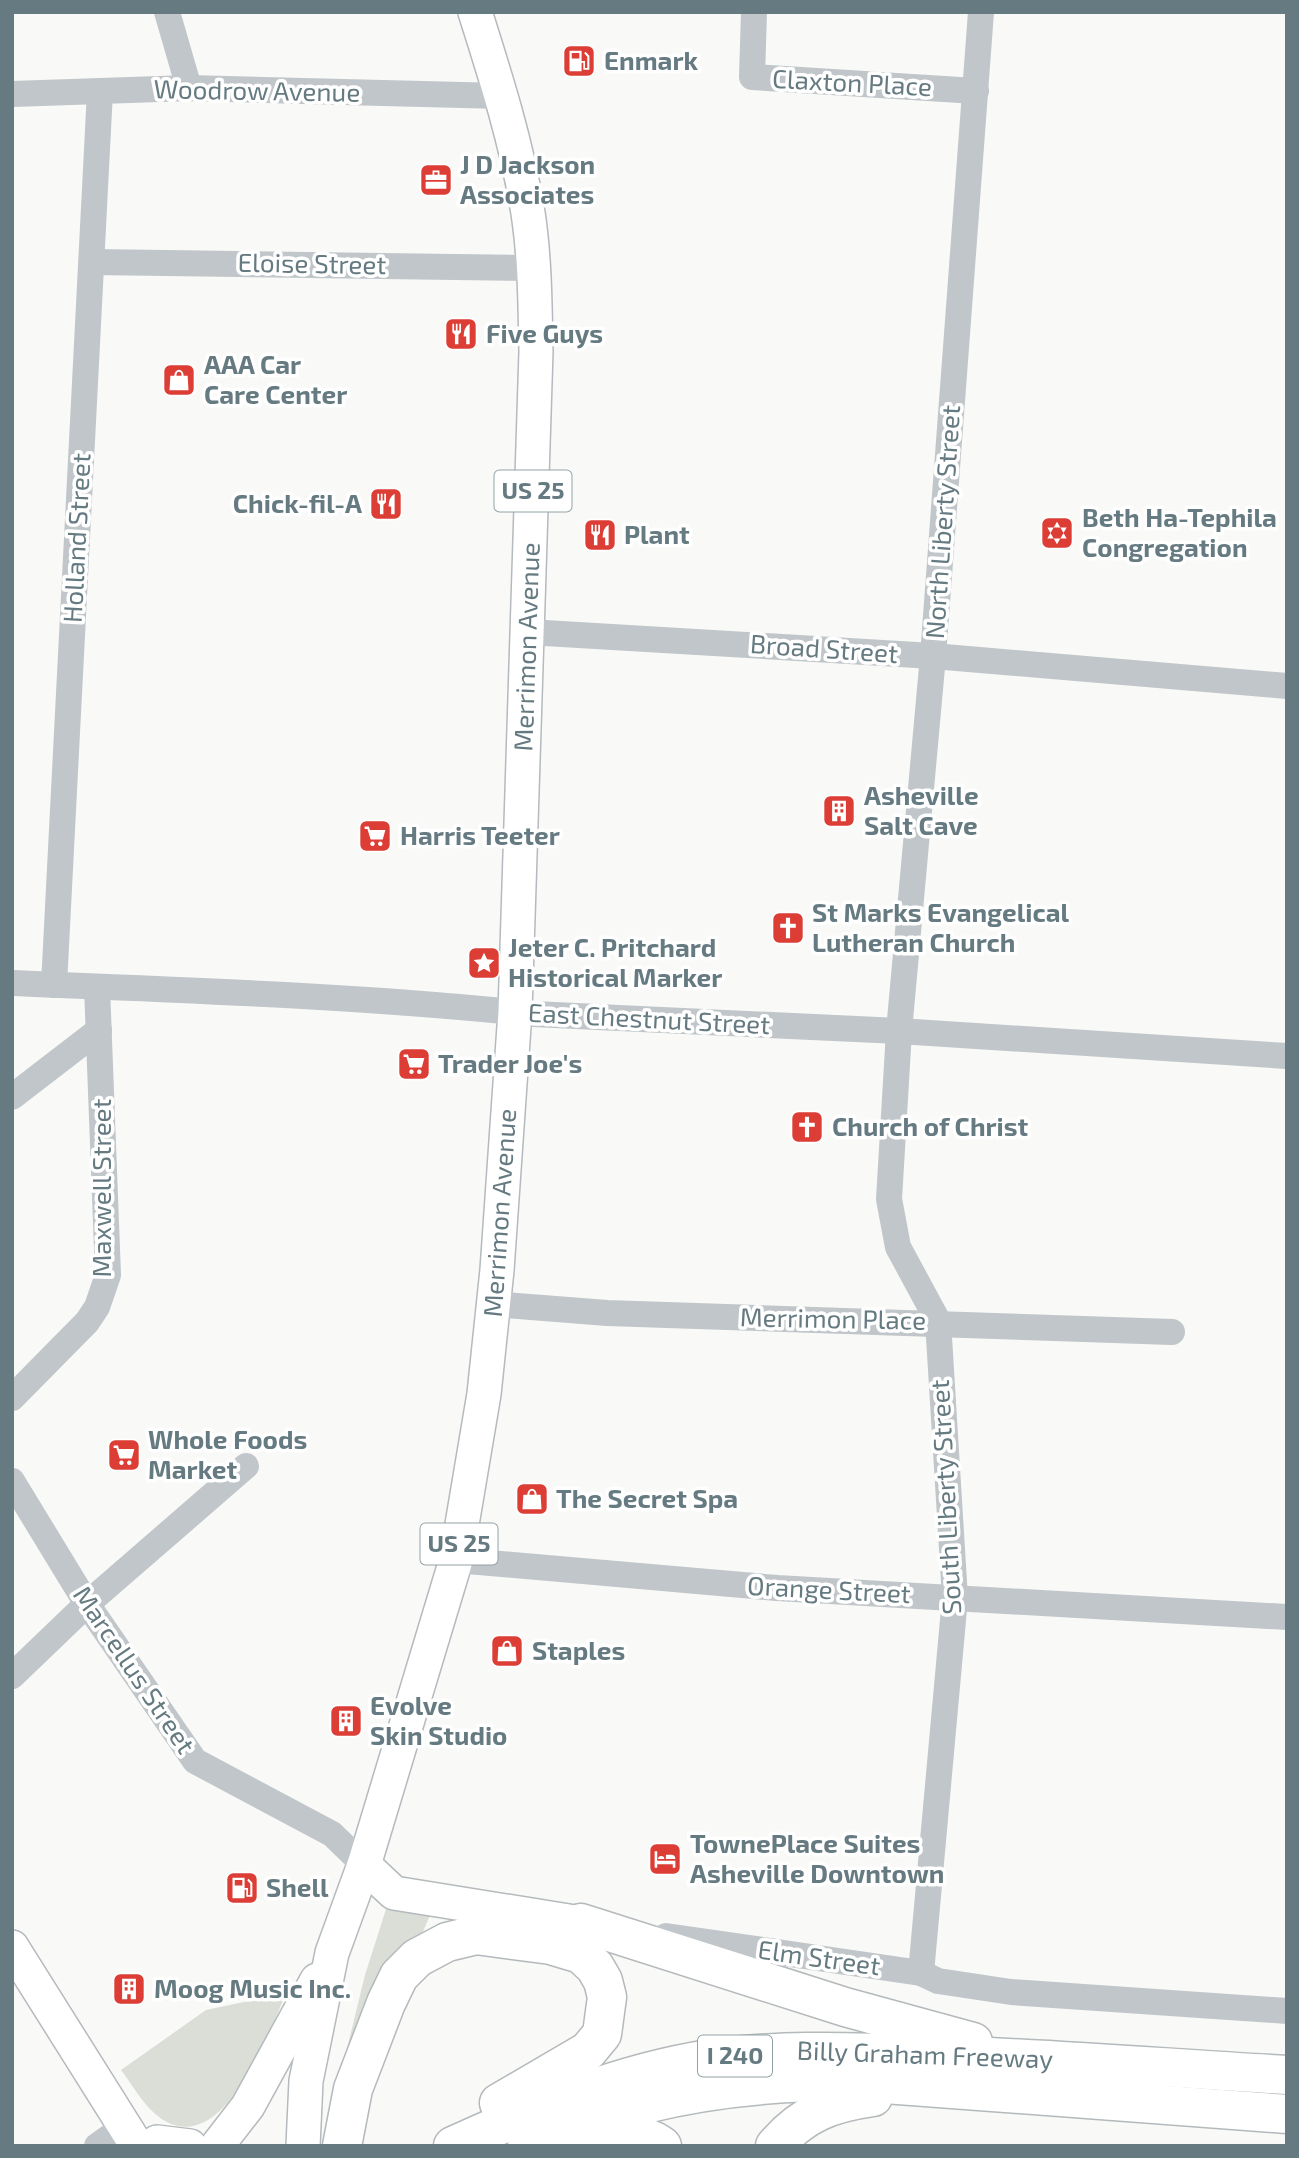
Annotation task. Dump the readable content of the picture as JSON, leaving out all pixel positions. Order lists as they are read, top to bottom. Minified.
{"streets":{"highway":["Billy Graham Freeway","I 240"],"main road":["US 25","Merrimon Avenue","Elm Street"],"street":["Claxton Place","Woodrow Avenue","Eloise Street","North Liberty Street","Holland Street","Broad Street","East Chestnut Street","Maxwell Street","Merrimon Place","South Liberty Street","Orange Street","Marcellus Street"]},"crossings":[["Claxton Place","North Liberty Street"],["Woodrow Avenue","Holland Street"],["Woodrow Avenue","Merrimon Avenue"],["Eloise Street","Holland Street"],["Eloise Street","Merrimon Avenue"],["North Liberty Street","Broad Street"],["North Liberty Street","East Chestnut Street"],["North Liberty Street","South Liberty Street"],["Holland Street","East Chestnut Street"],["Merrimon Avenue","Broad Street"],["Merrimon Avenue","East Chestnut Street"],["Merrimon Avenue","Merrimon Place"],["Merrimon Avenue","Orange Street"],["Merrimon Avenue","Marcellus Street"],["Merrimon Avenue","Elm Street"],["East Chestnut Street","Maxwell Street"],["East Chestnut Street","South Liberty Street"],["Merrimon Place","South Liberty Street"],["South Liberty Street","Orange Street"],["South Liberty Street","Elm Street"],["Marcellus Street","Elm Street"]],"places":{"fuel station":["Enmark","Shell"],"office":["J D Jackson Associates"],"restaurant":["Five Guys","Chick-fil-A","Plant"],"shop":["AAA Car Care Center","The Secret Spa","Staples"],"synagogue":["Beth Ha-Tephila Congregation"],"building":["Asheville Salt Cave","Evolve Skin Studio","Moog Music Inc."],"supermarket":["Harris Teeter","Trader Joe's","Whole Foods Market"],"church":["St Marks Evangelical Lutheran Church","Church of Christ"],"place":["Jeter C. Pritchard Historical Marker"],"hotel":["TownePlace Suites Asheville Downtown"]}}
